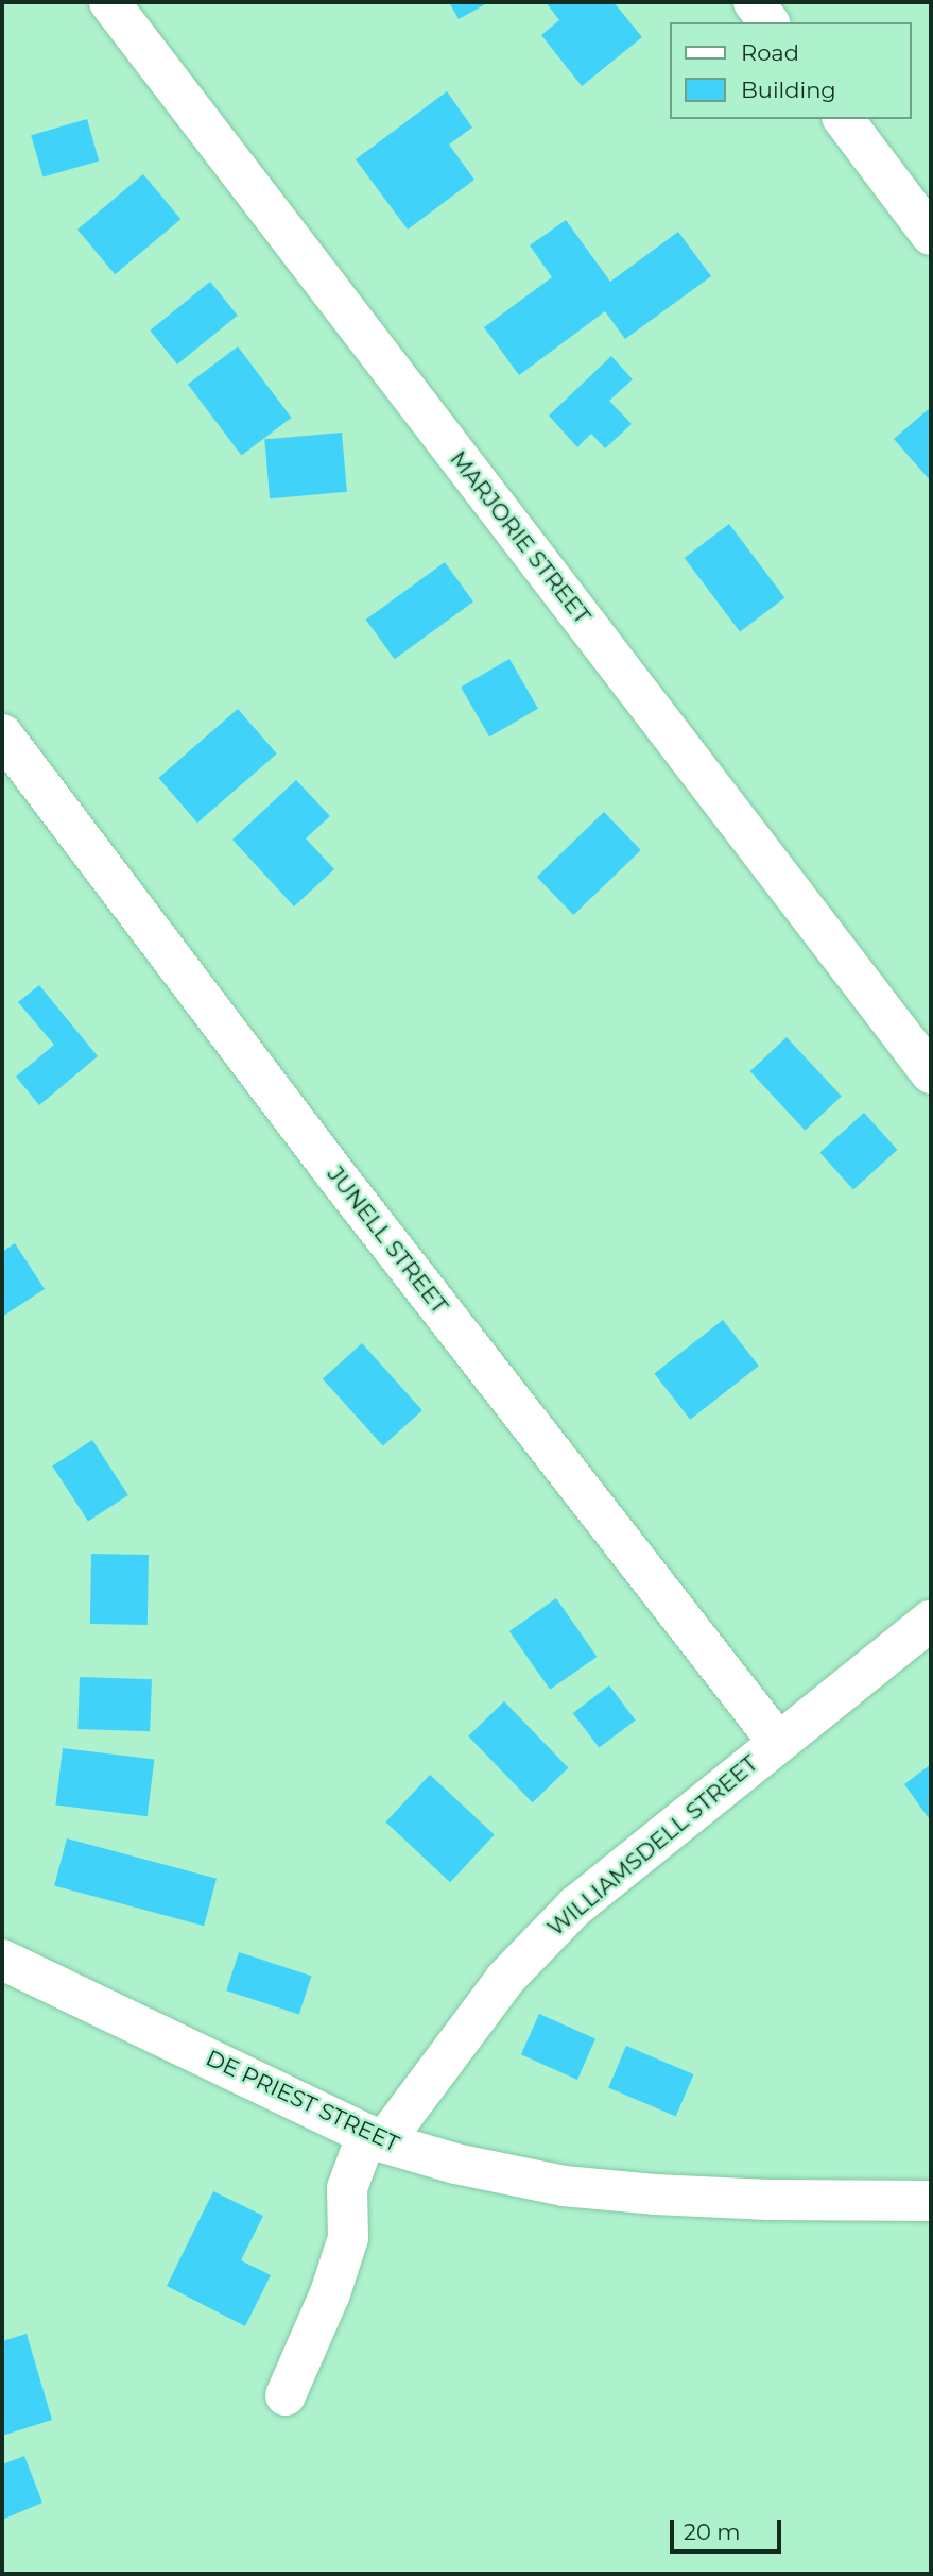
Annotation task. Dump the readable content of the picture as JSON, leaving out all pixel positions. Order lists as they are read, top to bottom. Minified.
{"streets":{"street":["MARJORIE STREET","JUNELL STREET","WILLIAMSDELL STREET","DE PRIEST STREET"]},"crossings":[["JUNELL STREET","WILLIAMSDELL STREET"],["WILLIAMSDELL STREET","DE PRIEST STREET"]],"legend":["Road","Building"],"scale_bar":"20 m"}
